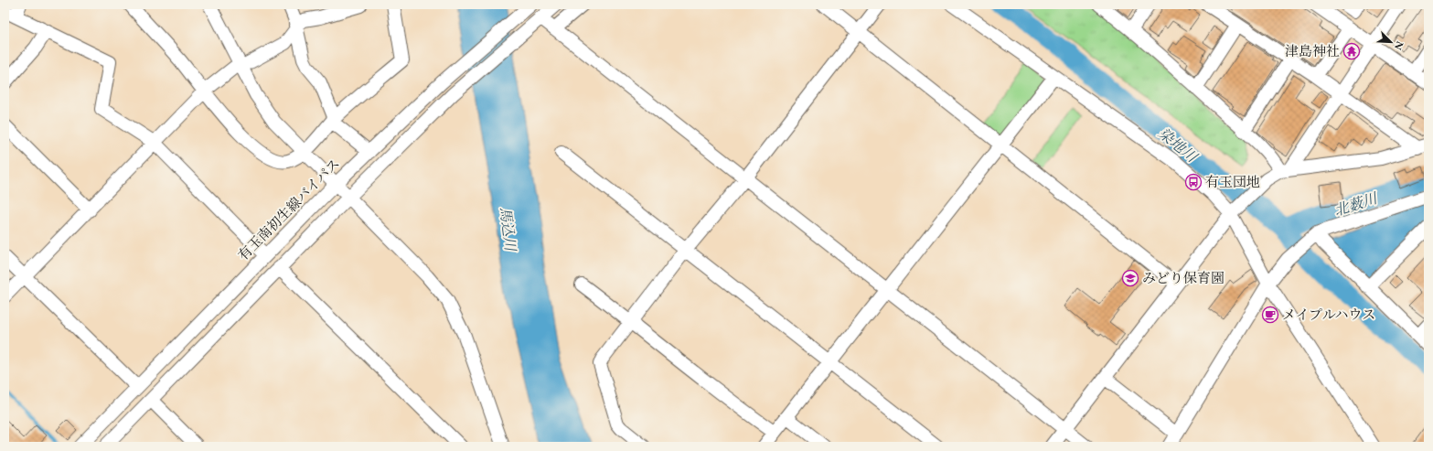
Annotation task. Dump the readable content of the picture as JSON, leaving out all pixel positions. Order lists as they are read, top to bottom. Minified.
{"streets":{"street":["有玉南初生線バイパス"]},"water":["染地川","北薮川","馬込川"],"places":{"temple":["津島神社"],"bus stop":["有玉団地"],"school or university":["みどり保育園"],"cafe":["メイプルハウス"]},"north":"bottom right"}
